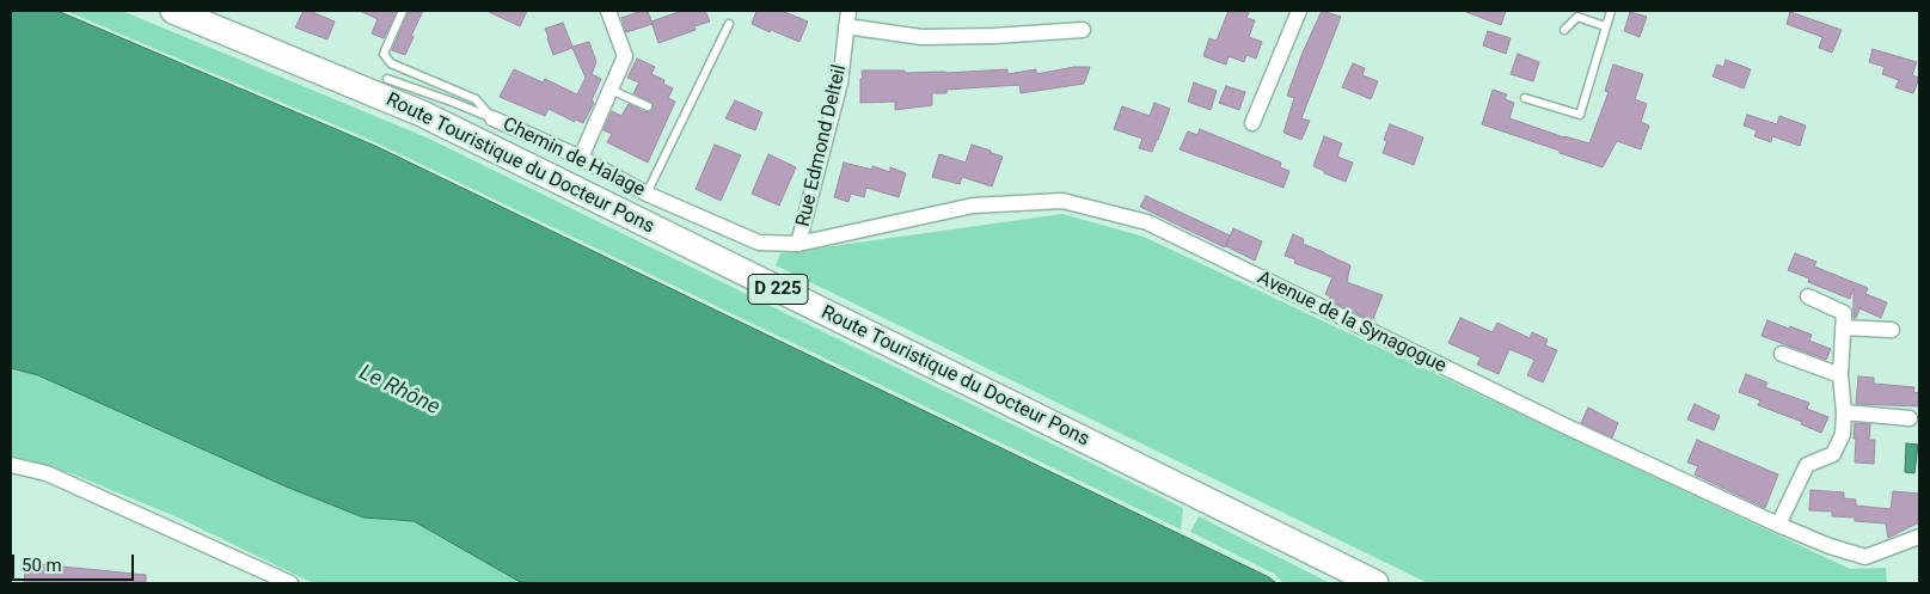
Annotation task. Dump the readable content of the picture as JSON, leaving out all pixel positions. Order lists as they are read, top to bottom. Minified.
{"streets":{"highway":["Route Touristique du Docteur Pons","D 225"],"street":["Rue Edmond Delteil","Chemin de Halage","Avenue de la Synagogue"]},"crossings":[["Rue Edmond Delteil","Avenue de la Synagogue"],["Chemin de Halage","Avenue de la Synagogue"]],"water":["Le Rhône"],"scale_bar":"50 m"}
